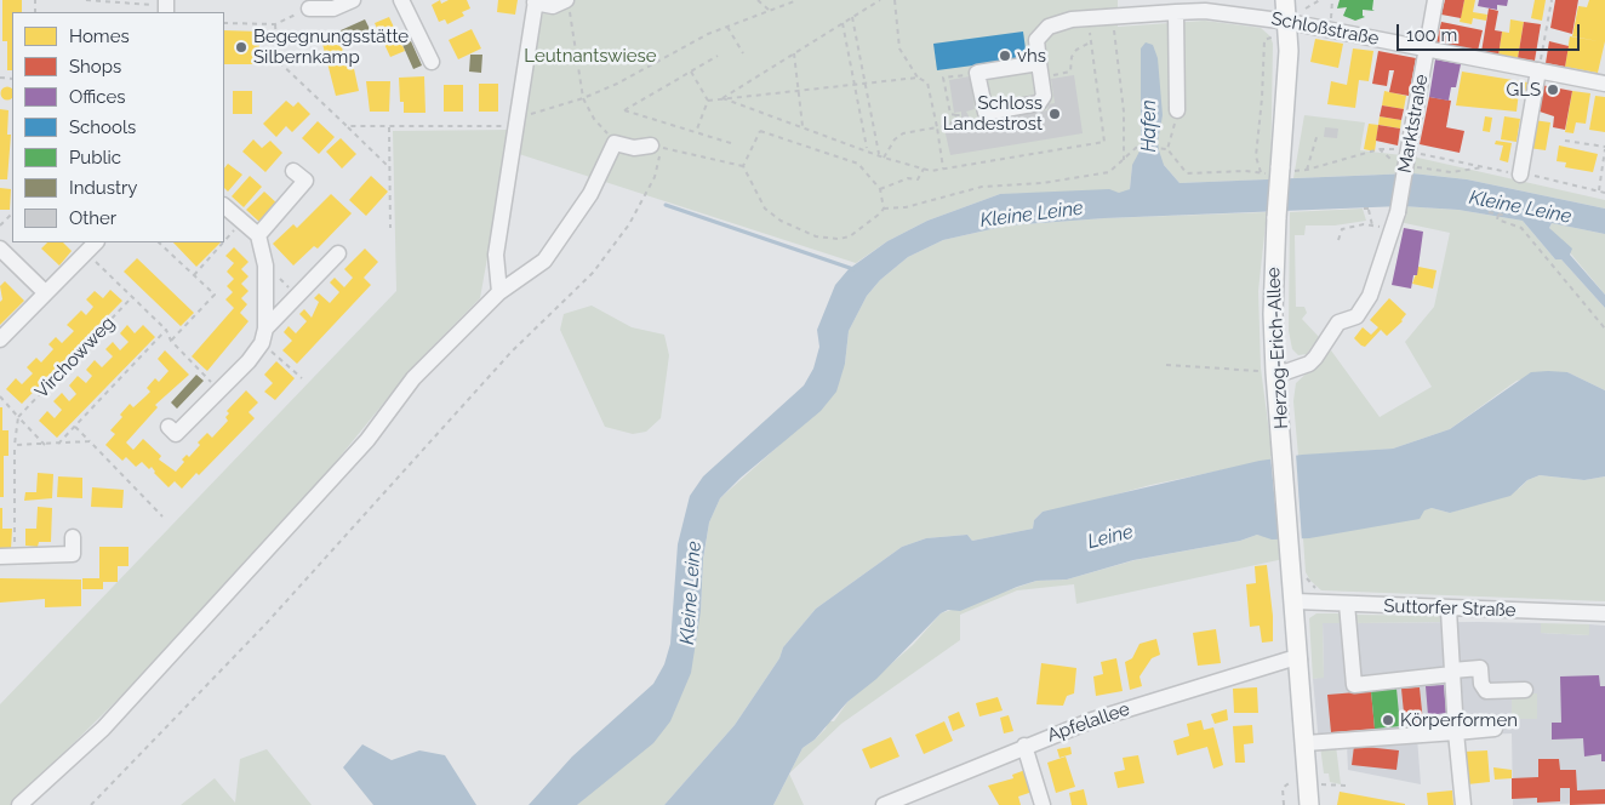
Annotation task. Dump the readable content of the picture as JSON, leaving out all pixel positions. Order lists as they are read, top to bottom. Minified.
{"streets":{"main road":["Herzog-Erich-Allee"],"street":["Schloßstraße","Marktstraße","Suttorfer Straße","Apfelallee"],"path":["Virchowweg"]},"crossings":[["Schloßstraße","Marktstraße"],["Schloßstraße","Herzog-Erich-Allee"],["Marktstraße","Herzog-Erich-Allee"],["Herzog-Erich-Allee","Suttorfer Straße"],["Herzog-Erich-Allee","Apfelallee"]],"water":["Hafen","Kleine Leine","Leine"],"parks":["Leutnantswiese"],"places":["Begegnungsstätte Silbernkamp","vhs","GLS","Schloss Landestrost","Körperformen"],"legend":["Homes","Shops","Offices","Schools","Public","Industry","Other"],"scale_bar":"100 m"}
